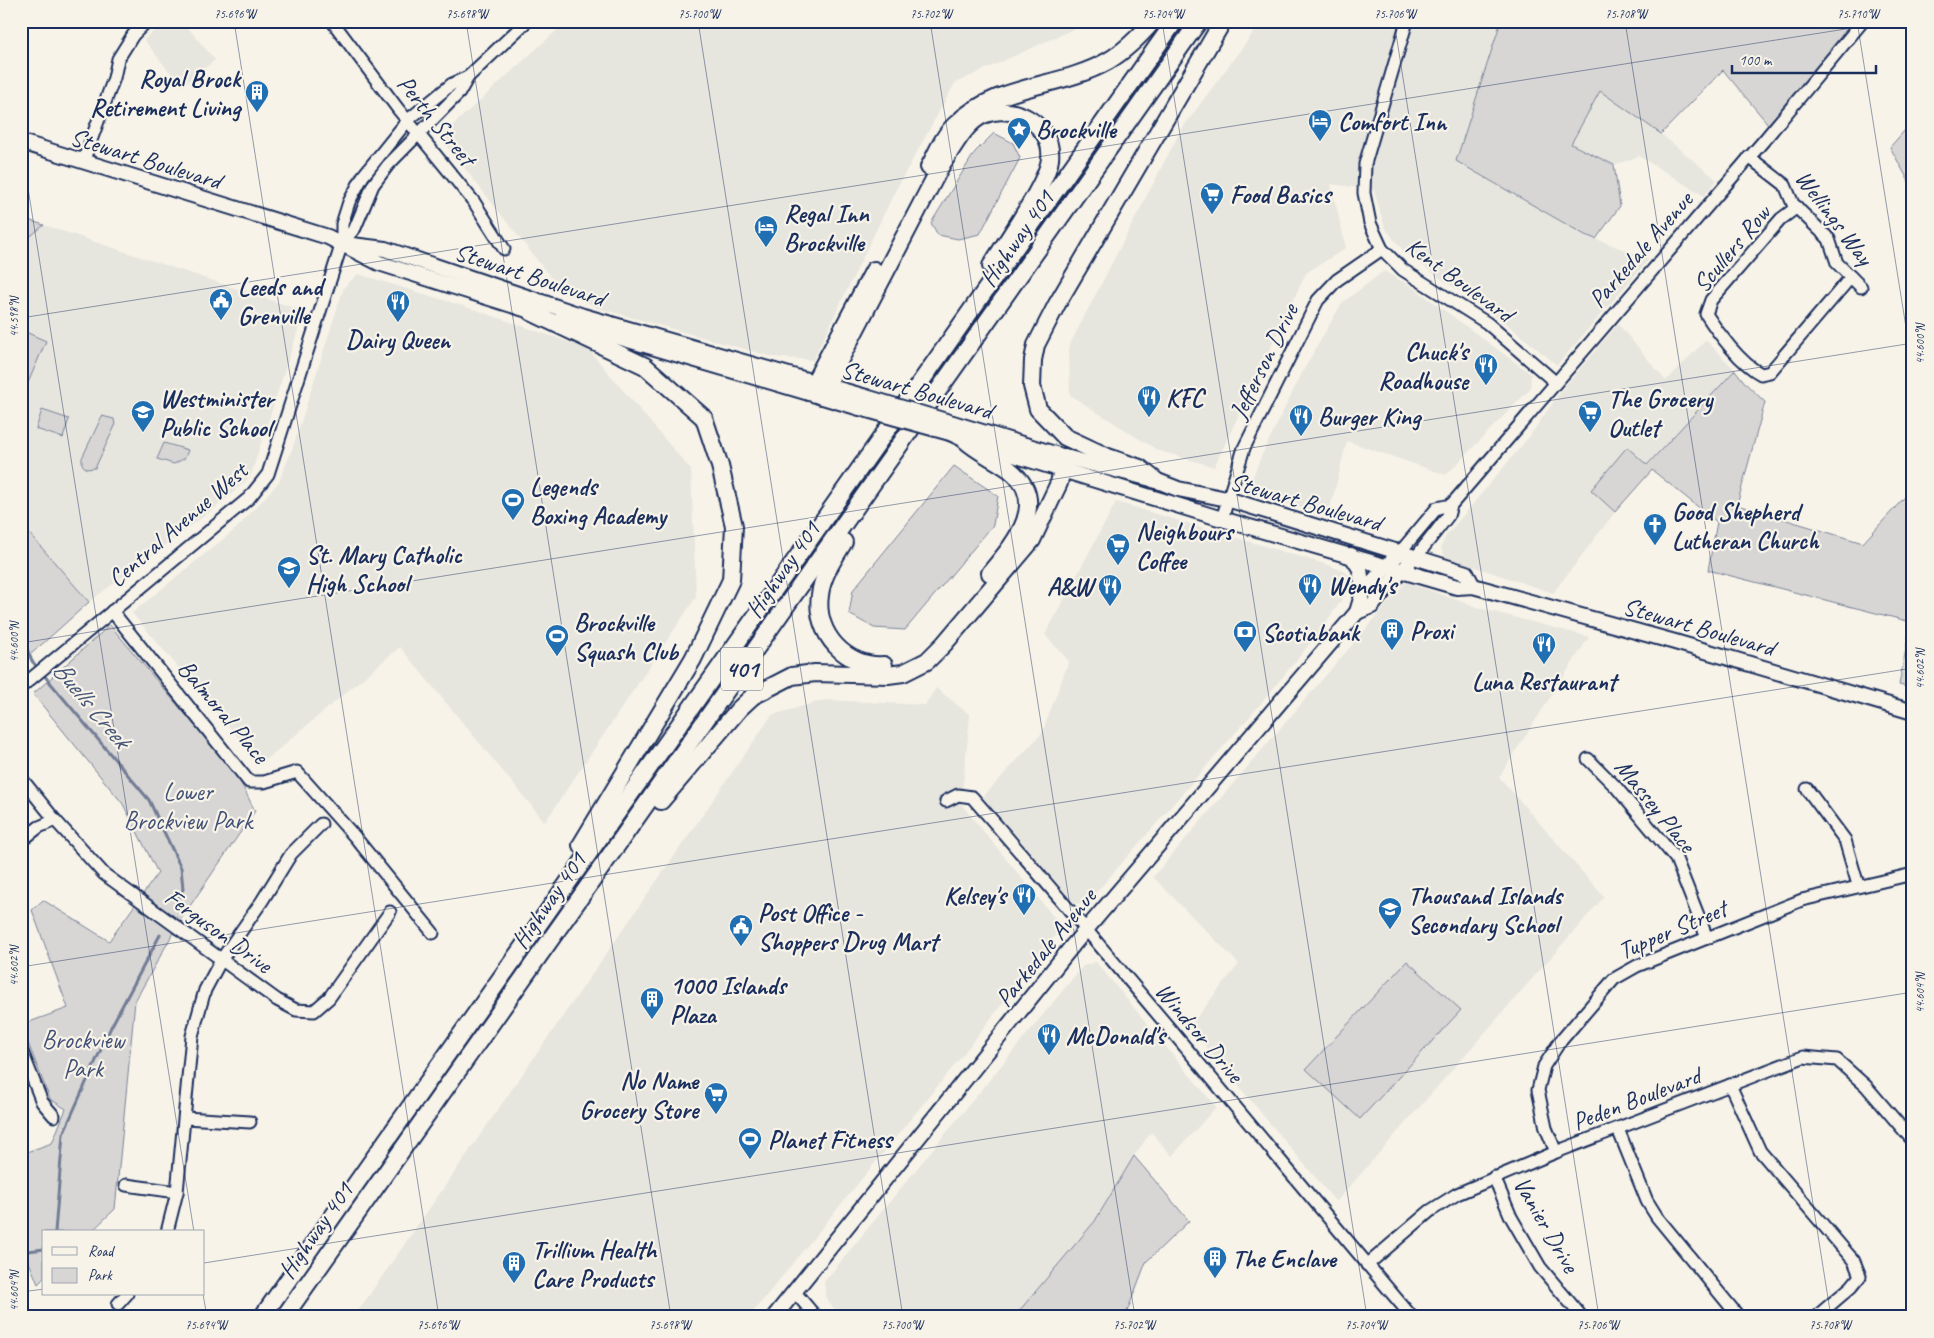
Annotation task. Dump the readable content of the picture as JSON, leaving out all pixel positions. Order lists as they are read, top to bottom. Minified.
{"streets":{"highway":["Highway 401","401"],"main road":["Stewart Boulevard","Parkedale Avenue"],"street":["Perth Street","Wellings Way","Scullers Row","Kent Boulevard","Jefferson Drive","Central Avenue West","Balmoral Place","Massey Place","Tupper Street","Ferguson Drive","Windsor Drive","Peden Boulevard","Vanier Drive"]},"crossings":[["Perth Street","Central Avenue West"],["Stewart Boulevard","Parkedale Avenue"],["Stewart Boulevard","Jefferson Drive"],["Stewart Boulevard","Central Avenue West"],["Wellings Way","Scullers Row"],["Wellings Way","Parkedale Avenue"],["Parkedale Avenue","Kent Boulevard"],["Parkedale Avenue","Windsor Drive"],["Kent Boulevard","Jefferson Drive"],["Central Avenue West","Balmoral Place"],["Massey Place","Tupper Street"],["Tupper Street","Peden Boulevard"],["Windsor Drive","Peden Boulevard"],["Peden Boulevard","Vanier Drive"]],"water":["Buells Creek"],"parks":["Lower Brockview Park","Brockview Park"],"places":{"building":["Royal Brock Retirement Living","Proxi","1000 Islands Plaza","The Enclave","Trillium Health Care Products"],"hotel":["Comfort Inn","Regal Inn Brockville"],"place":["Brockville"],"supermarket":["Food Basics","The Grocery Outlet","Neighbours Coffee","No Name Grocery Store"],"public building":["Leeds and Grenville","Post Office - Shoppers Drug Mart"],"restaurant":["Dairy Queen","Chuck's Roadhouse","KFC","Burger King","Wendy's","A&W","Luna Restaurant","Kelsey's","McDonald's"],"school or university":["Westminister Public School","St. Mary Catholic High School","Thousand Islands Secondary School"],"sports":["Legends Boxing Academy","Brockville Squash Club","Planet Fitness"],"church":["Good Shepherd Lutheran Church"],"bank":["Scotiabank"]},"legend":["Road","Park"],"scale_bar":"100 m","coordinates":["75.696°W","75.698°W","75.700°W","75.702°W","75.704°W","75.706°W","75.708°W","75.710°W","44.598°N","44.600°N","44.602°N","44.604°N","75.694°W"]}
